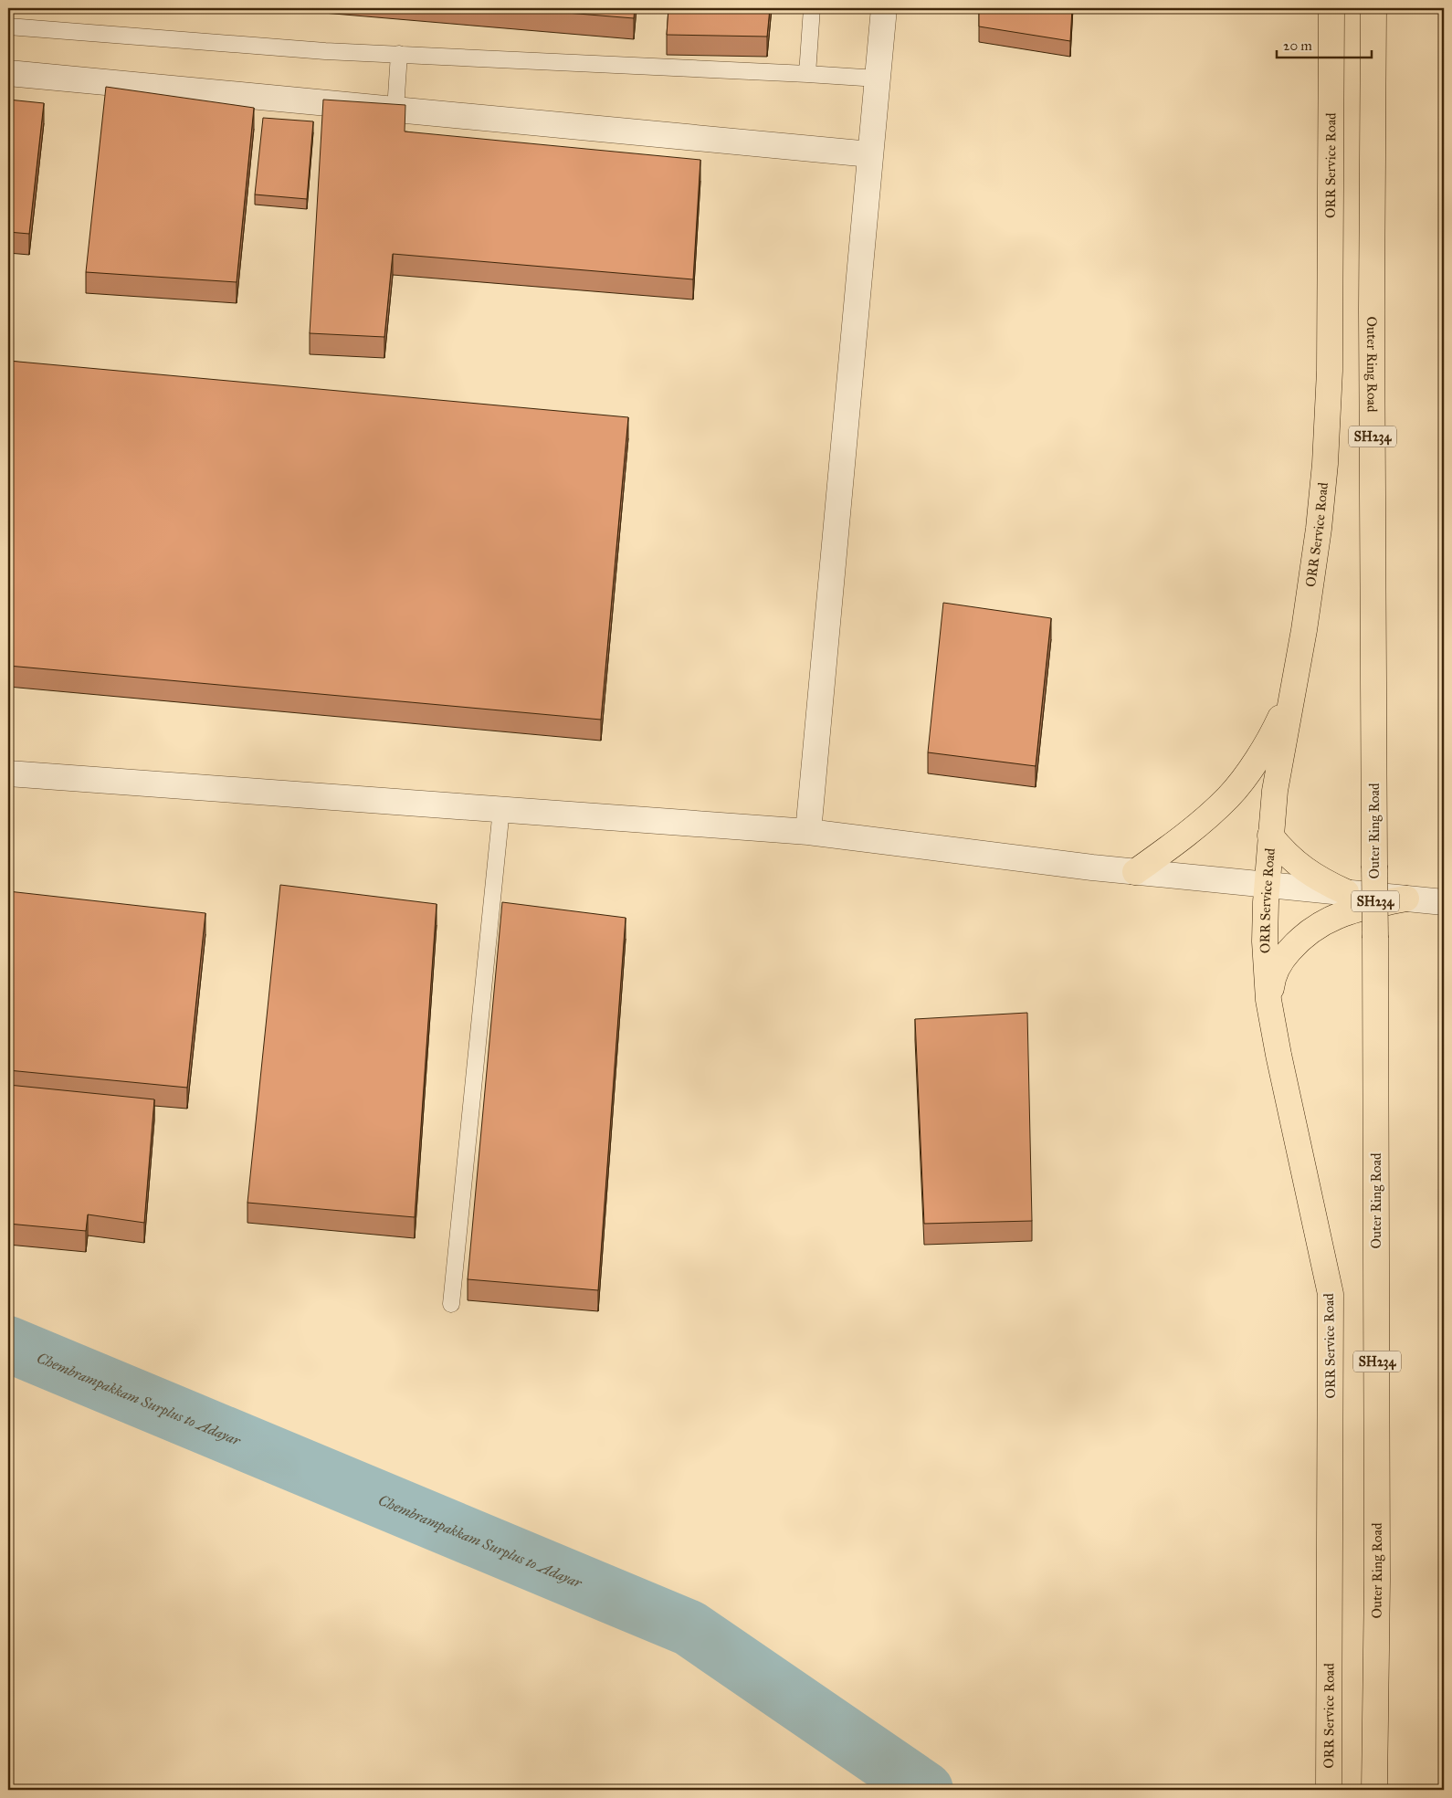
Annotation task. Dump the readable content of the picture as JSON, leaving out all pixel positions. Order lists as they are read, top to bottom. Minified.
{"streets":{"main road":["ORR Service Road","Outer Ring Road","SH234"]},"water":["Chembrampakkam Surplus to Adayar"],"scale_bar":"20 m"}
